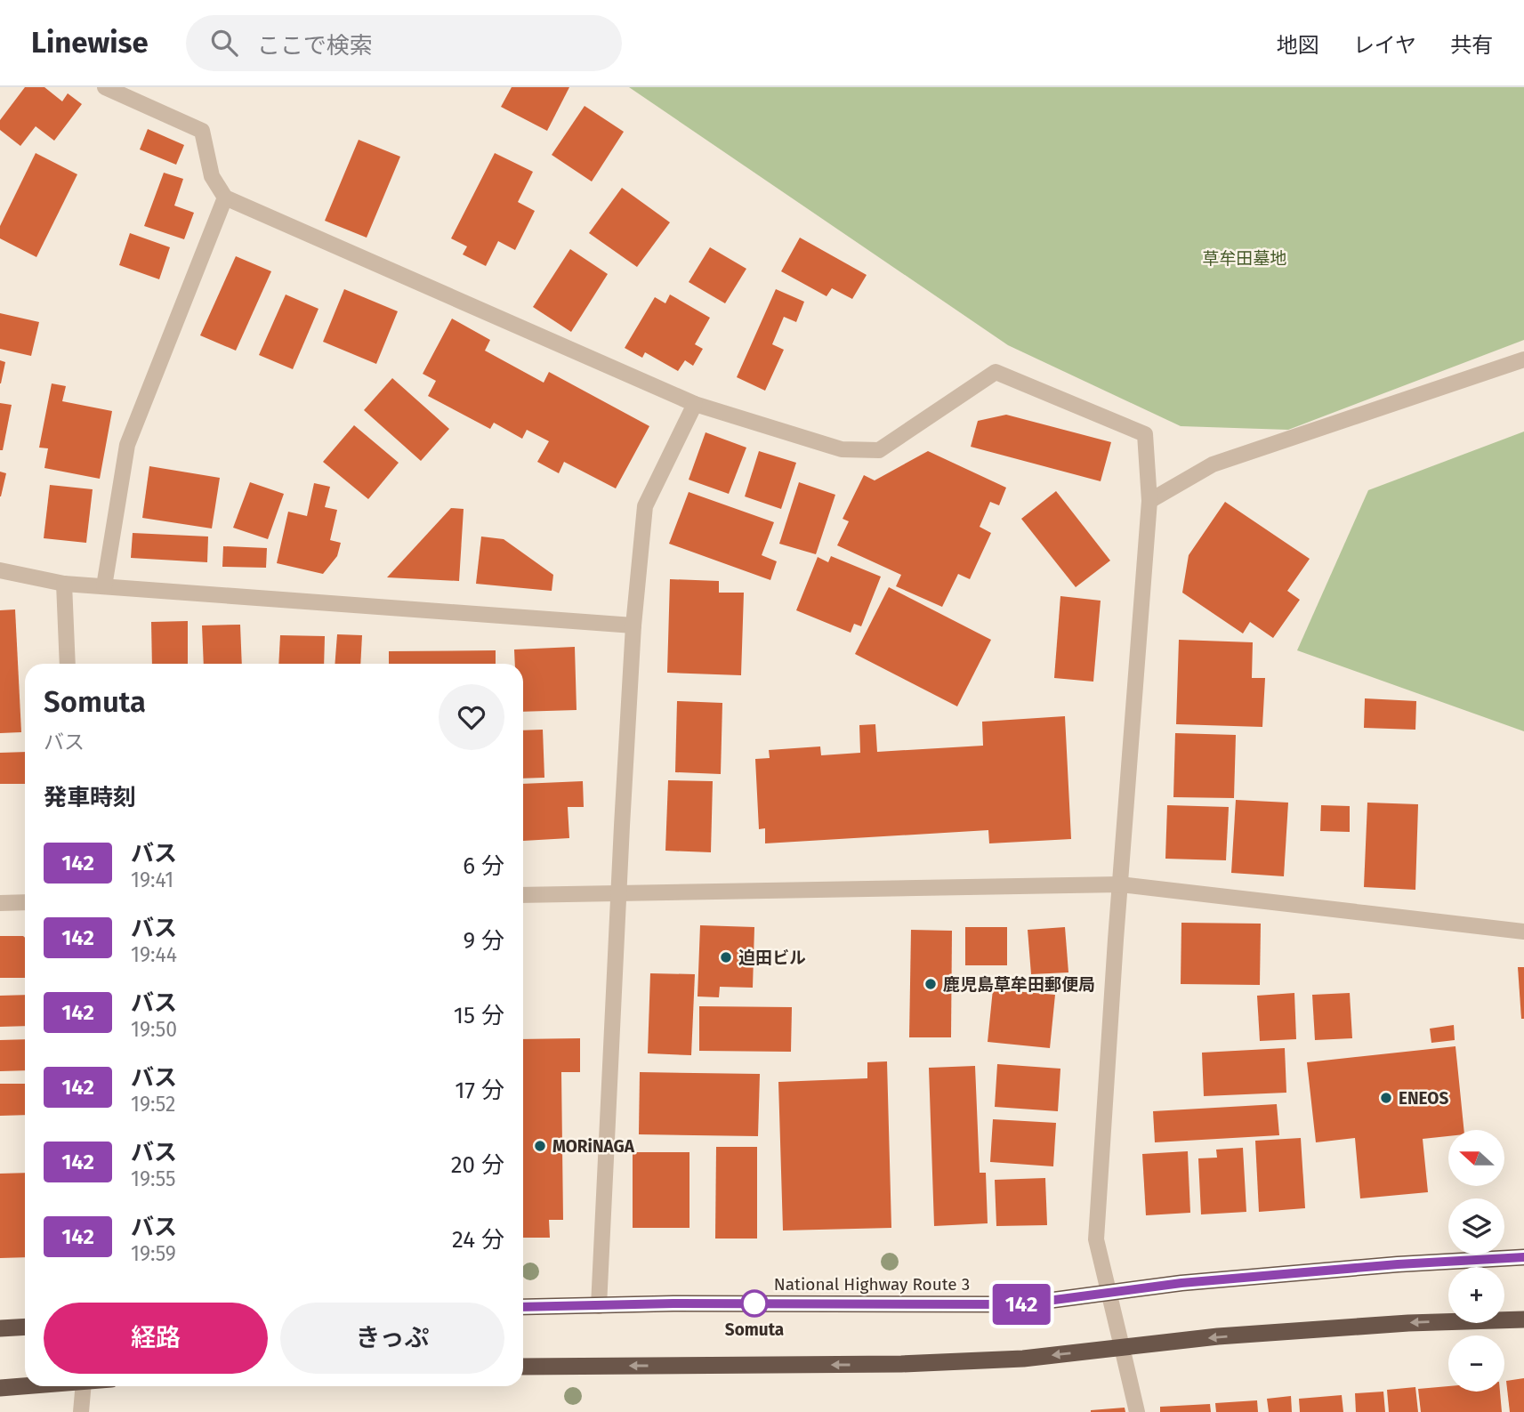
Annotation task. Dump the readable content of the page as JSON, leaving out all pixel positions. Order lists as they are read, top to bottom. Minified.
{"streets":{"highway":["National Highway Route 3"]},"parks":["草牟田墓地"],"places":["迫田ビル","鹿児島草牟田郵便局","ENEOS","MORiNAGA","Somuta"],"lines":["bus line 142"],"north":"left","page":{"header":"Linewise","search":"ここで検索","nav":["地図","レイヤ","共有"],"on_map":"142","heading":[["Somuta","バス"],"発車時刻"],"list":[{"mark":"142","name":"バス","note":"19:41","value":"6 分"},{"mark":"142","name":"バス","note":"19:44","value":"9 分"},{"mark":"142","name":"バス","note":"19:50","value":"15 分"},{"mark":"142","name":"バス","note":"19:52","value":"17 分"},{"mark":"142","name":"バス","note":"19:55","value":"20 分"},{"mark":"142","name":"バス","note":"19:59","value":"24 分"}],"map_buttons":["+","−"],"buttons":["経路","きっぷ"]}}
